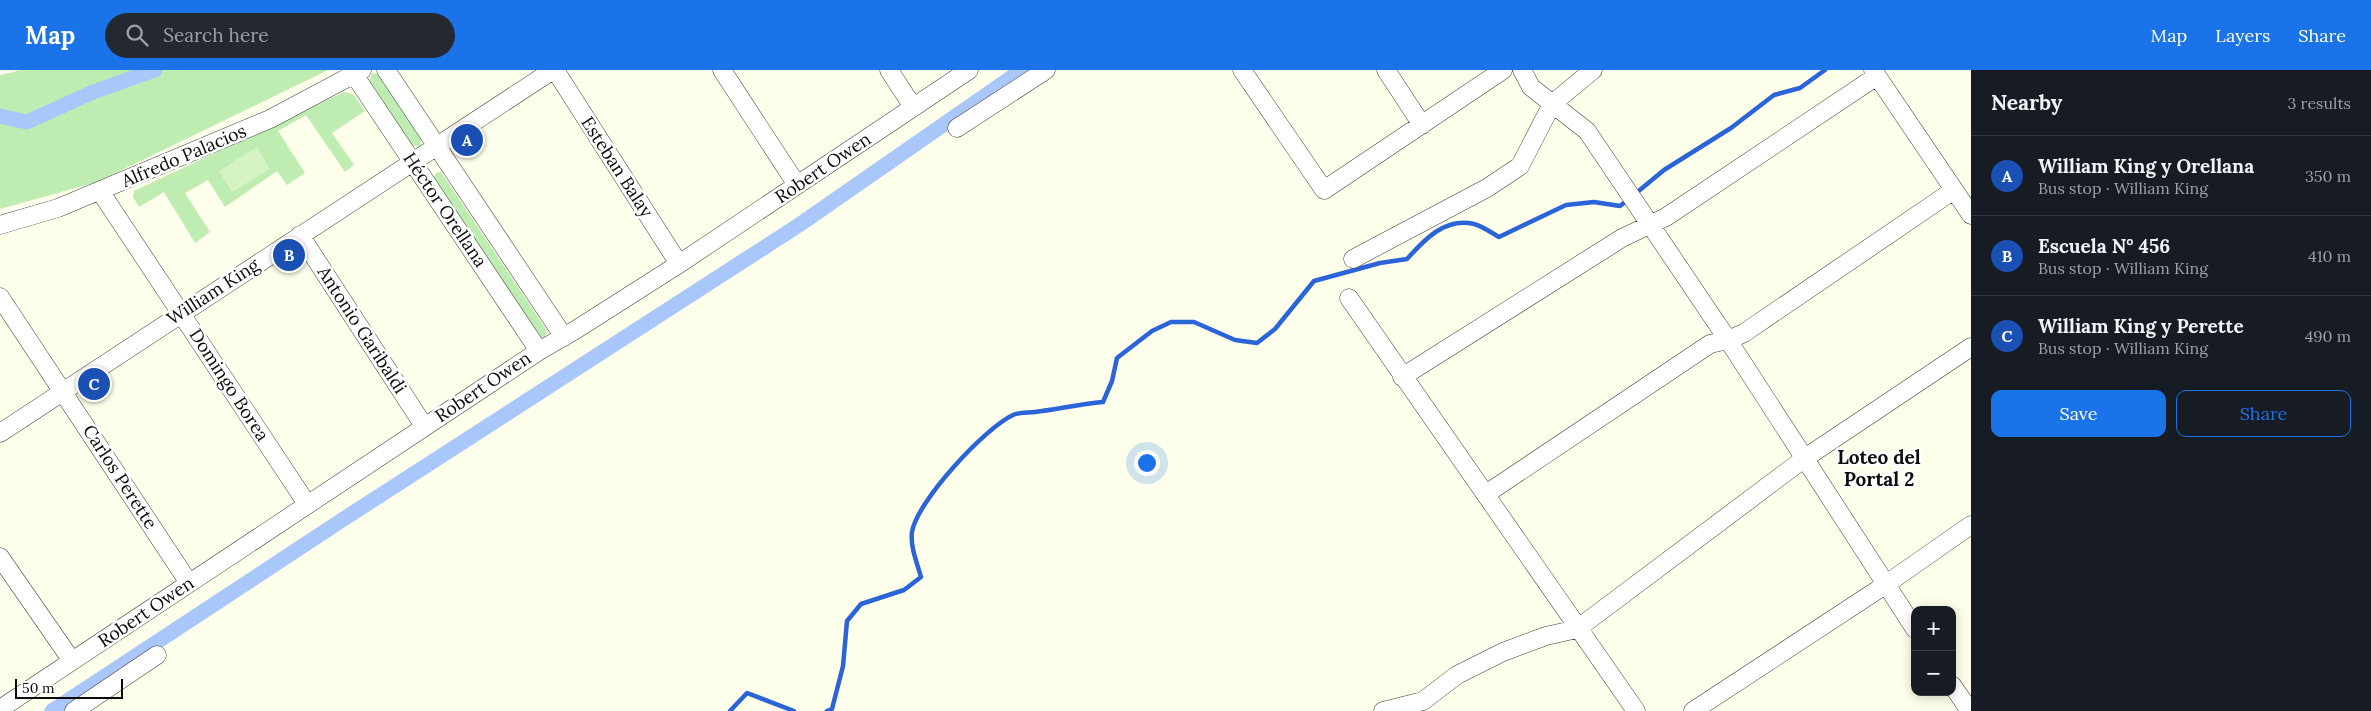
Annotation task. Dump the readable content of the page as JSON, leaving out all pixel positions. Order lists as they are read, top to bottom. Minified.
{"streets":{"street":["Alfredo Palacios","Esteban Balay","Robert Owen","Héctor Orellana","William King","Antonio Garibaldi","Domingo Borea","Carlos Perette"]},"crossings":[["Alfredo Palacios","Héctor Orellana"],["Alfredo Palacios","Domingo Borea"],["Esteban Balay","Robert Owen"],["Esteban Balay","William King"],["Robert Owen","Héctor Orellana"],["Robert Owen","Antonio Garibaldi"],["Robert Owen","Domingo Borea"],["Robert Owen","Carlos Perette"],["Héctor Orellana","William King"],["William King","Antonio Garibaldi"],["William King","Domingo Borea"],["William King","Carlos Perette"]],"districts":["Loteo del Portal 2"],"scale_bar":"50 m","page":{"header":"Map","search":"Search here","nav":["Map","Layers","Share"],"heading":["Nearby","3 results"],"pins":["A","B","C"],"list":[{"mark":"A","name":"William King y Orellana","note":"Bus stop · William King","value":"350 m"},{"mark":"B","name":"Escuela N° 456","note":"Bus stop · William King","value":"410 m"},{"mark":"C","name":"William King y Perette","note":"Bus stop · William King","value":"490 m"}],"buttons":["Save","Share"],"map_buttons":["+","−"],"scale":"50 m"}}
